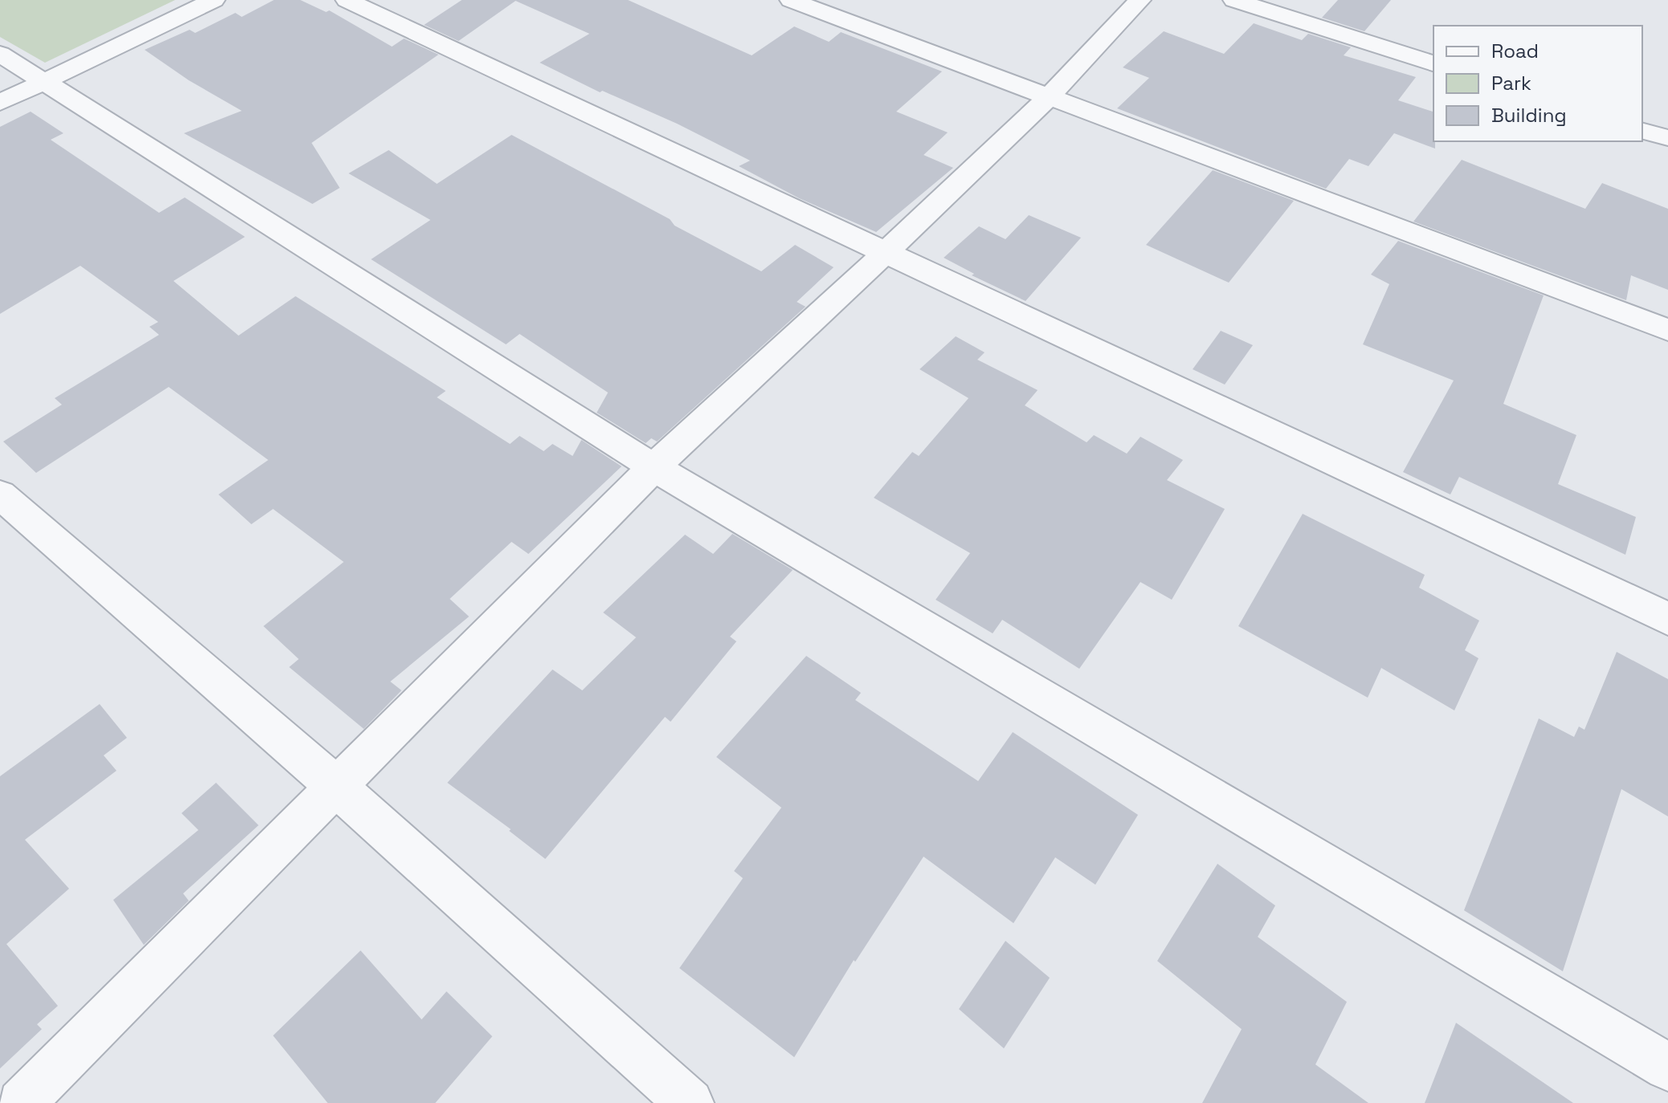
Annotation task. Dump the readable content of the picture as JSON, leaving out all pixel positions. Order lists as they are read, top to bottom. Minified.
{"legend":["Road","Park","Building"]}
